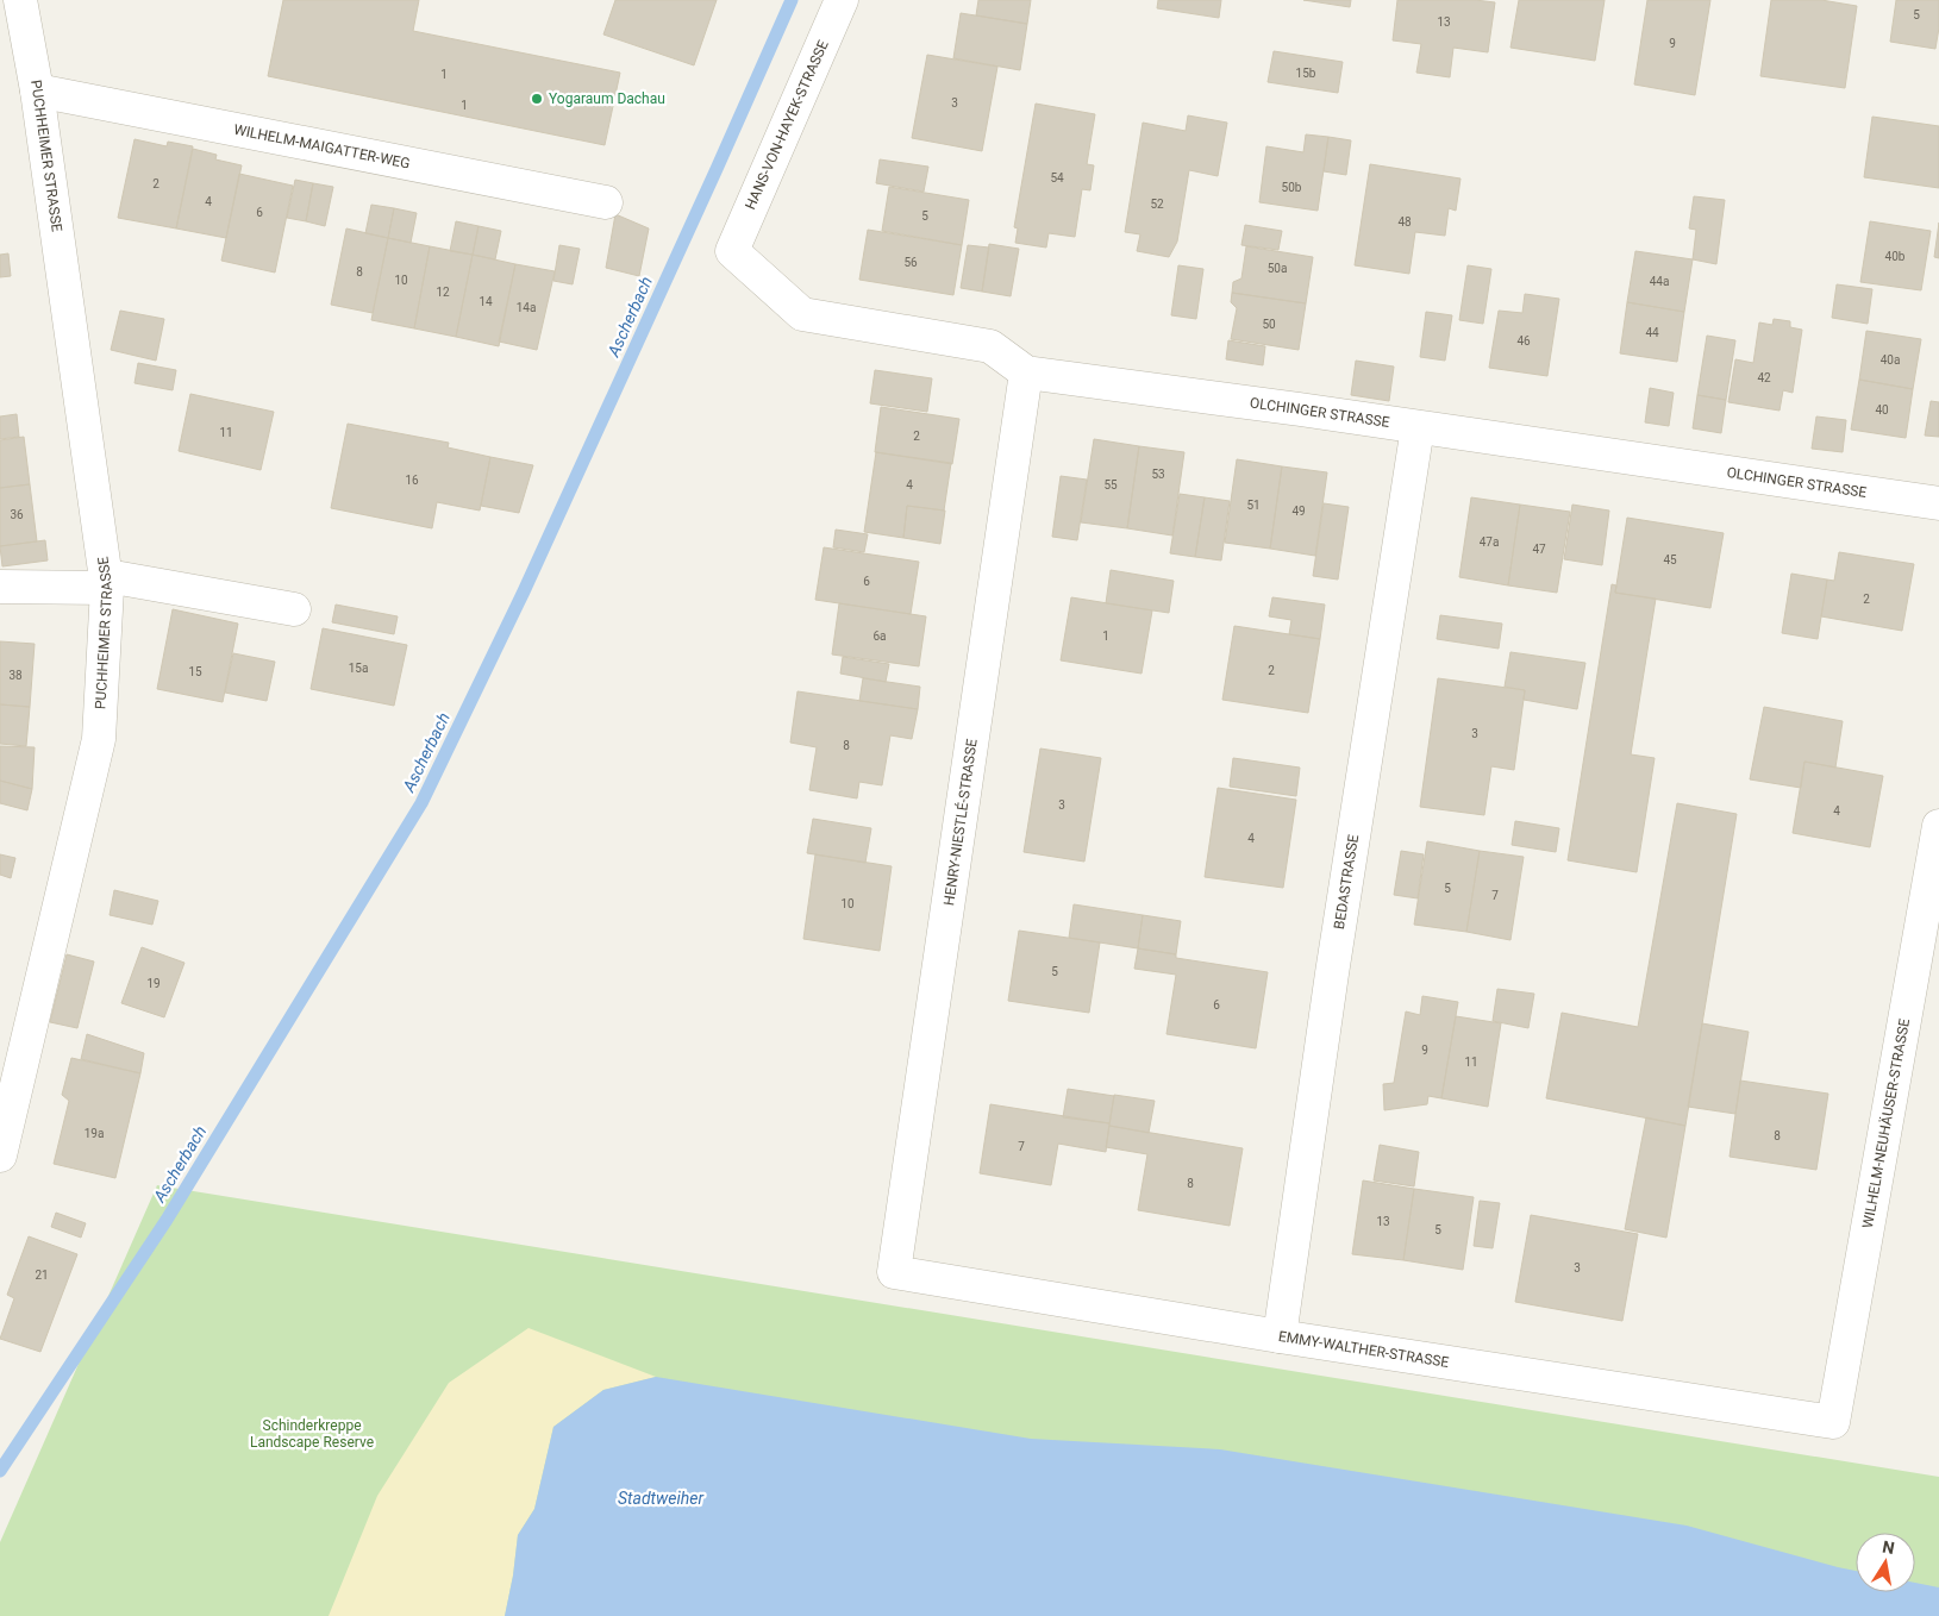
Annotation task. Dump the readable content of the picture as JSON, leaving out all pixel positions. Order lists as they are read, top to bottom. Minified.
{"streets":{"street":["HANS-VON-HAYEK-STRASSE","WILHELM-MAIGATTER-WEG","PUCHHEIMER STRASSE","OLCHINGER STRASSE","HENRY-NIESTLÉ-STRASSE","BEDASTRASSE","WILHELM-NEUHÄUSER-STRASSE","EMMY-WALTHER-STRASSE"]},"crossings":[["HANS-VON-HAYEK-STRASSE","OLCHINGER STRASSE"],["WILHELM-MAIGATTER-WEG","PUCHHEIMER STRASSE"],["OLCHINGER STRASSE","HENRY-NIESTLÉ-STRASSE"],["OLCHINGER STRASSE","BEDASTRASSE"],["HENRY-NIESTLÉ-STRASSE","EMMY-WALTHER-STRASSE"],["BEDASTRASSE","EMMY-WALTHER-STRASSE"],["WILHELM-NEUHÄUSER-STRASSE","EMMY-WALTHER-STRASSE"]],"water":["Ascherbach","Stadtweiher"],"parks":["Schinderkreppe Landscape Reserve"],"places":["Yogaraum Dachau"],"house_numbers":["5","13","9","15b","1","3","1","54","2","50b","4","52","6","5","48","40b","56","50a","8","10","44a","12","14","14a","50","44","46","40a","42","40","11","2","53","16","4","55","51","49","36","47a","47","45","6","2","6a","1","15a","2","15","38","3","8","3","4","4","5","7","10","5","19","6","9","11","19a","8","7","8","13","5","3","21"],"north":"top"}
